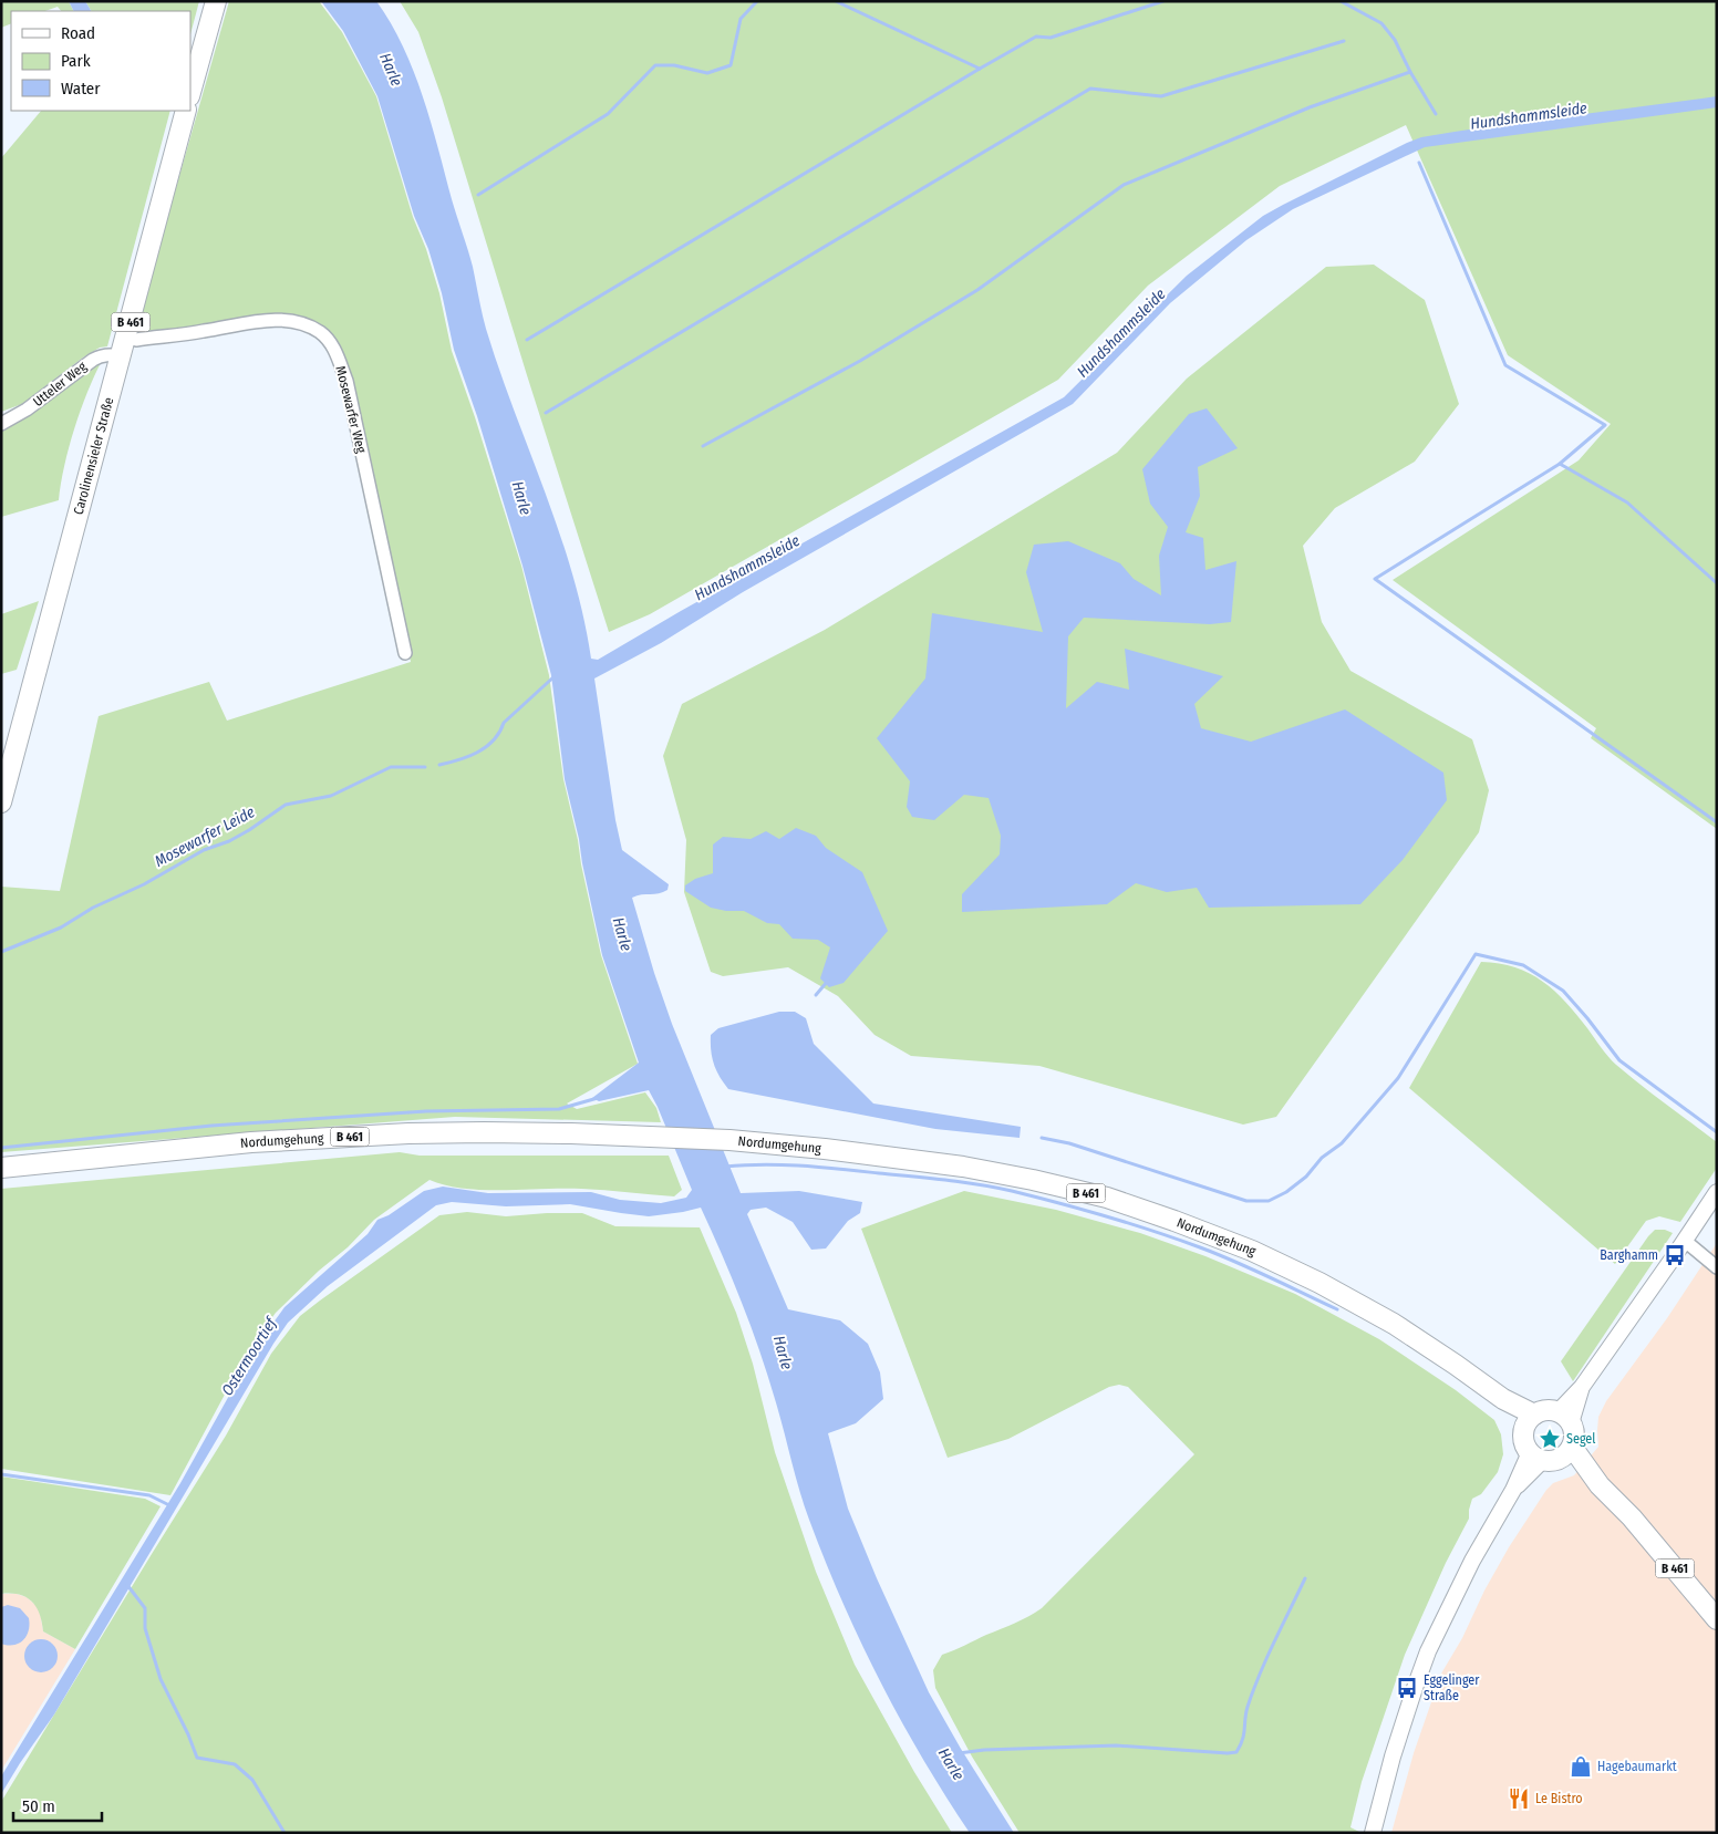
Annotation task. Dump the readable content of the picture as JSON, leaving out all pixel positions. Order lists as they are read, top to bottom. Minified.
{"streets":{"main road":["B 461","Carolinensieler Straße","Nordumgehung"],"street":["Utteler Weg","Mosewarfer Weg"]},"crossings":[["B 461","Nordumgehung"],["Utteler Weg","Carolinensieler Straße"],["Mosewarfer Weg","Carolinensieler Straße"]],"water":["Harle","Hundshammsleide","Mosewarfer Leide","Ostermoortief"],"places":{"bus stop":["Barghamm","Eggelinger Straße"],"place":["Segel"],"shop":["Hagebaumarkt"],"restaurant":["Le Bistro"]},"legend":["Road","Park","Water"],"scale_bar":"50 m"}
